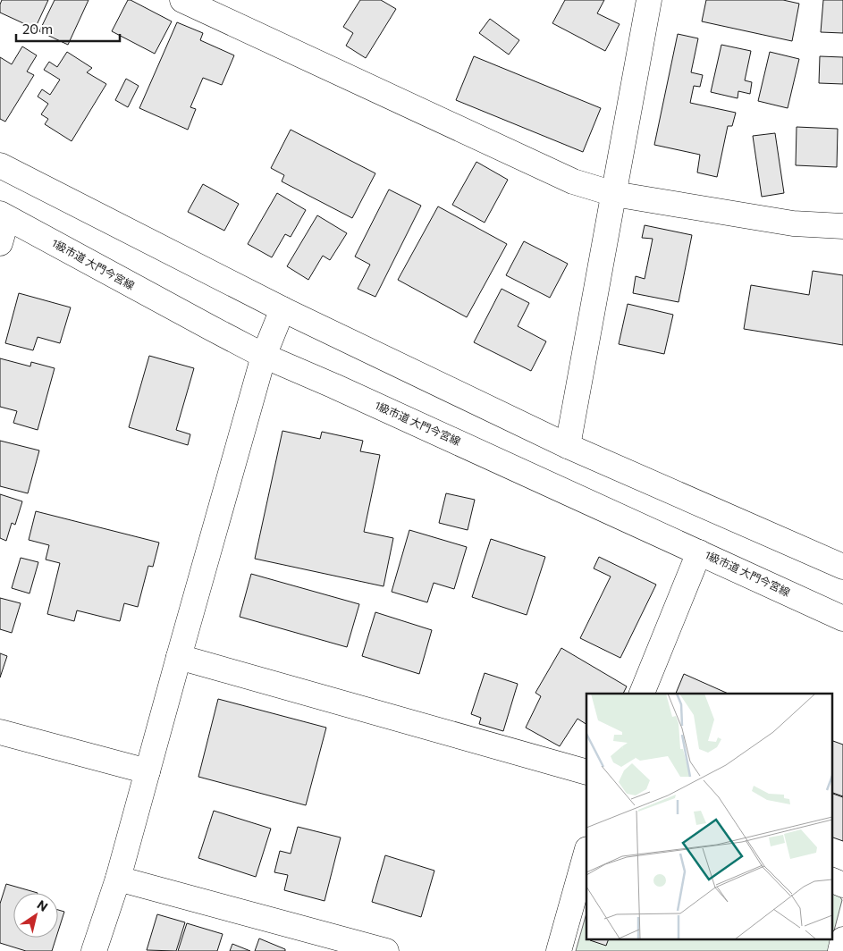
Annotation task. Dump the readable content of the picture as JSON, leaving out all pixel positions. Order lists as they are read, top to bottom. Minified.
{"streets":{"street":["1級市道 大門今宮線"]},"scale_bar":"20 m","north":"top right"}
